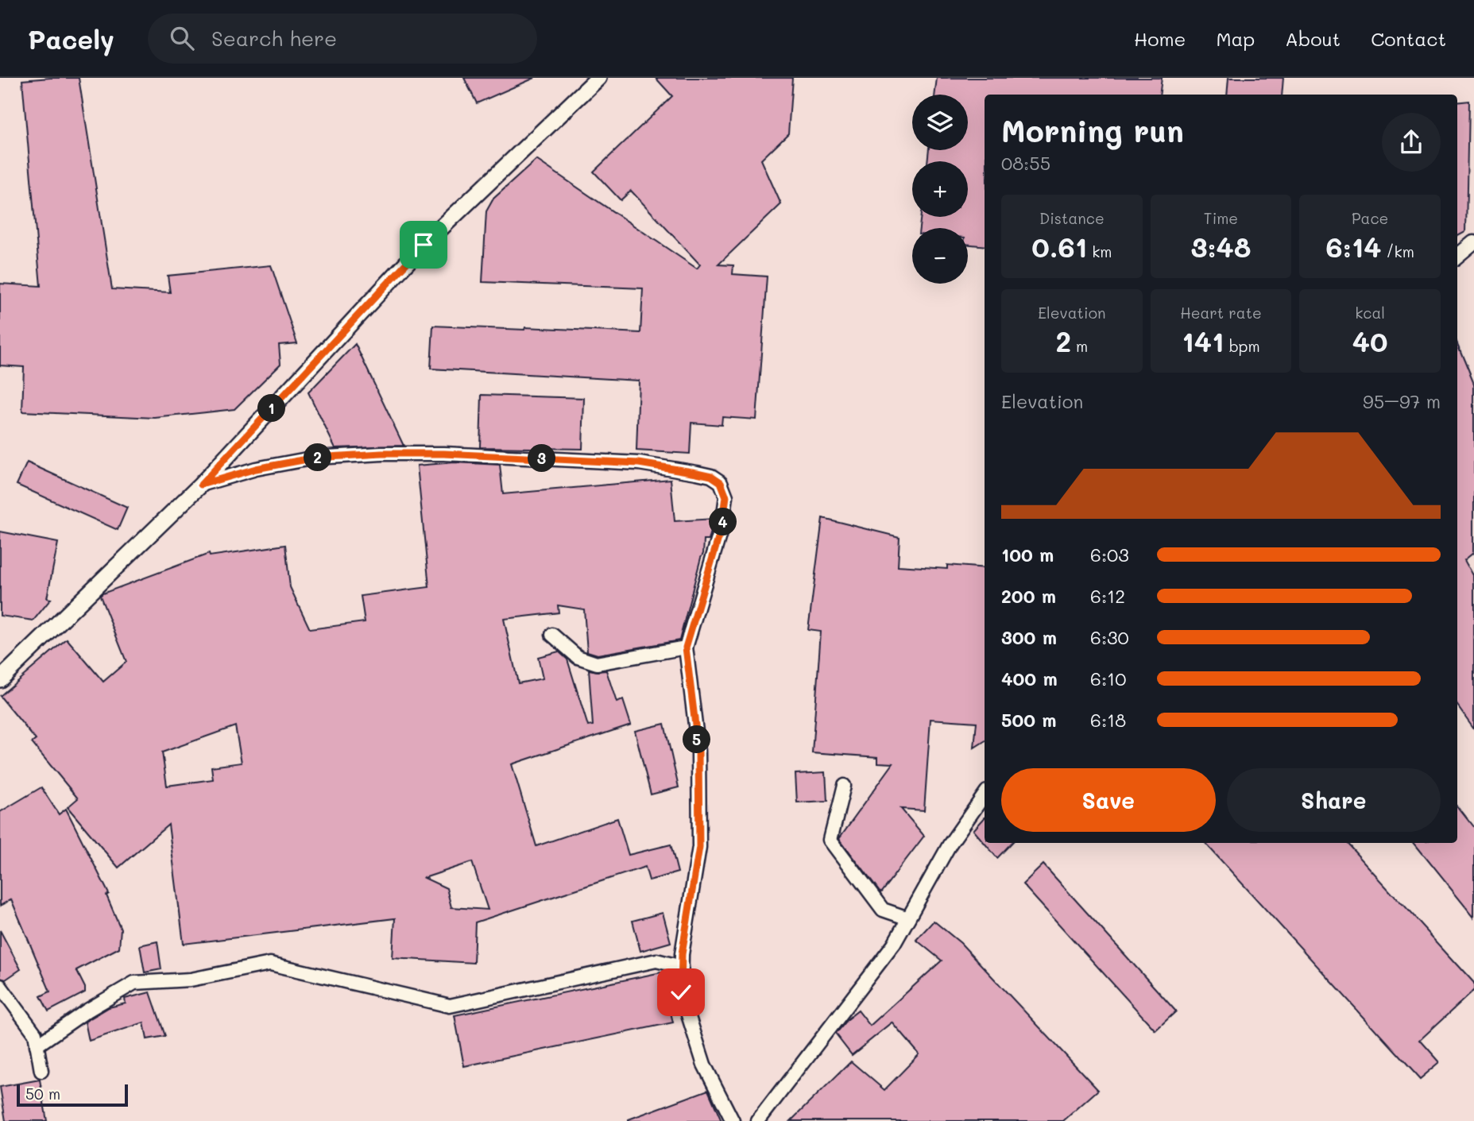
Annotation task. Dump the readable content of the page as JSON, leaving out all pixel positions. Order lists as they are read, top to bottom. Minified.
{"scale_bar":"50 m","page":{"header":"Pacely","search":"Search here","nav":["Home","Map","About","Contact"],"map_buttons":["+","−"],"heading":["Morning run","08:55"],"stats":[["Distance","0.61 km"],["Time","3:48"],["Pace","6:14 /km"],["Elevation","2 m"],["Heart rate","141 bpm"],["kcal","40"]],"chart":["Elevation","95–97 m"],"pins":["1","2","3","4","5"],"list":[{"name":"100 m","note":"6:03"},{"name":"200 m","note":"6:12"},{"name":"300 m","note":"6:30"},{"name":"400 m","note":"6:10"},{"name":"500 m","note":"6:18"}],"buttons":["Save","Share"],"scale":"50 m"}}
